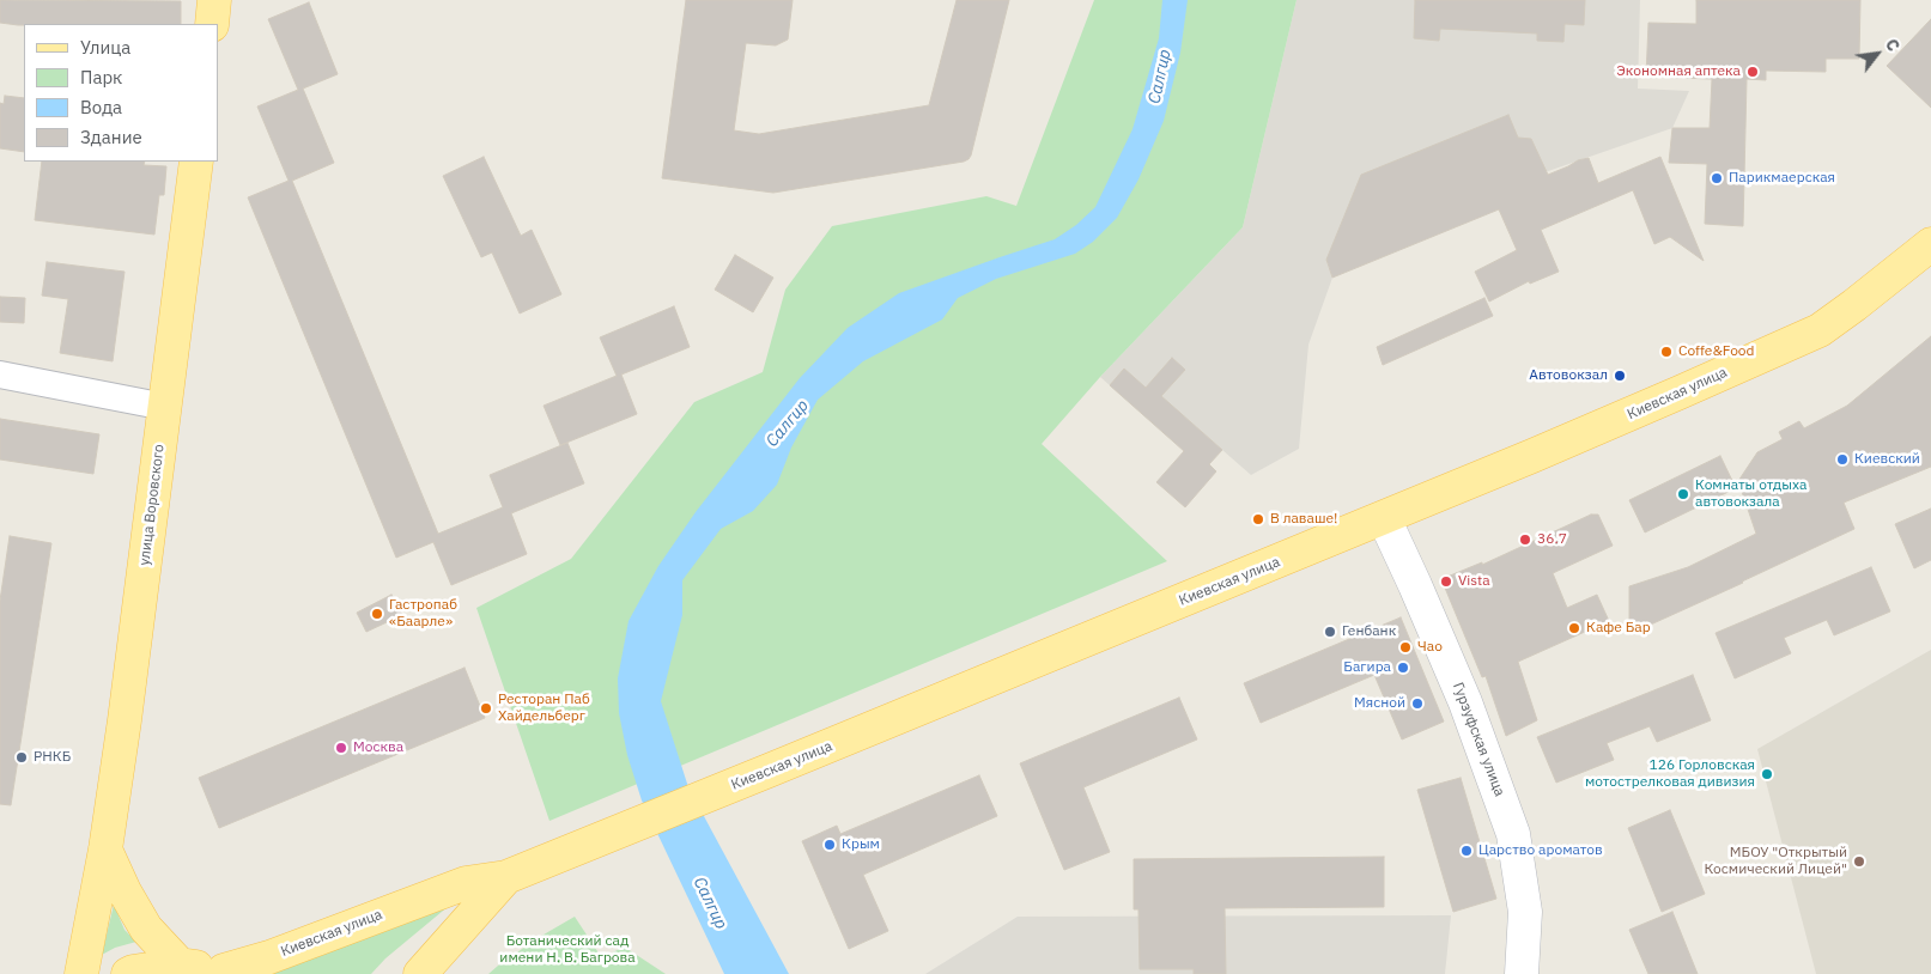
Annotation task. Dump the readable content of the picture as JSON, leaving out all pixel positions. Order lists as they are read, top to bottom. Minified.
{"streets":{"main road":["Киевская улица","улица Воровского","Гурзуфская улица"]},"crossings":[["Киевская улица","Гурзуфская улица"]],"water":["Салгир"],"parks":["Ботанический сад имени Н. В. Багрова"],"places":["Экономная аптека","Парикмаерская","Coffe&Food","Автовокзал","Киевский","Комнаты отдыха автовокзала","В лаваше!","36.7","Vista","Гастропаб «Баарле»","Кафе Бар","Генбанк","Чао","Багира","Мясной","Ресторан Паб Хайдельберг","Москва","РНКБ","126 Горловская мотострелковая дивизия","Крым","Царство ароматов","МБОУ \"Открытый Космический Лицей\""],"legend":["Улица","Парк","Вода","Здание"],"north":"top right"}
